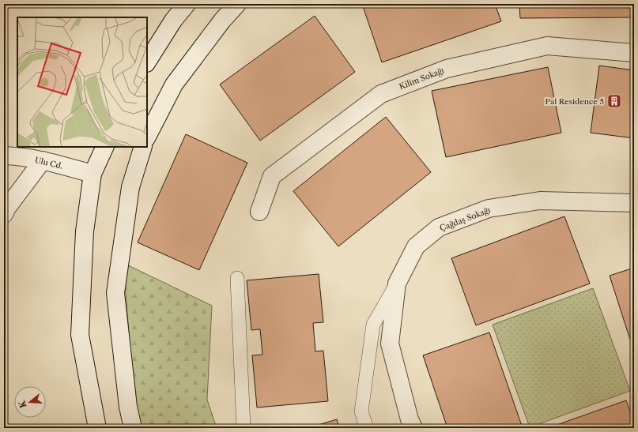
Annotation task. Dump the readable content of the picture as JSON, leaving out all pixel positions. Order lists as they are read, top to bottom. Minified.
{"streets":{"street":["Kilim Sokağı","Ulu Cd.","Çağdaş Sokağı"]},"places":{"building":["Pal Residence 5"]},"north":"left"}
